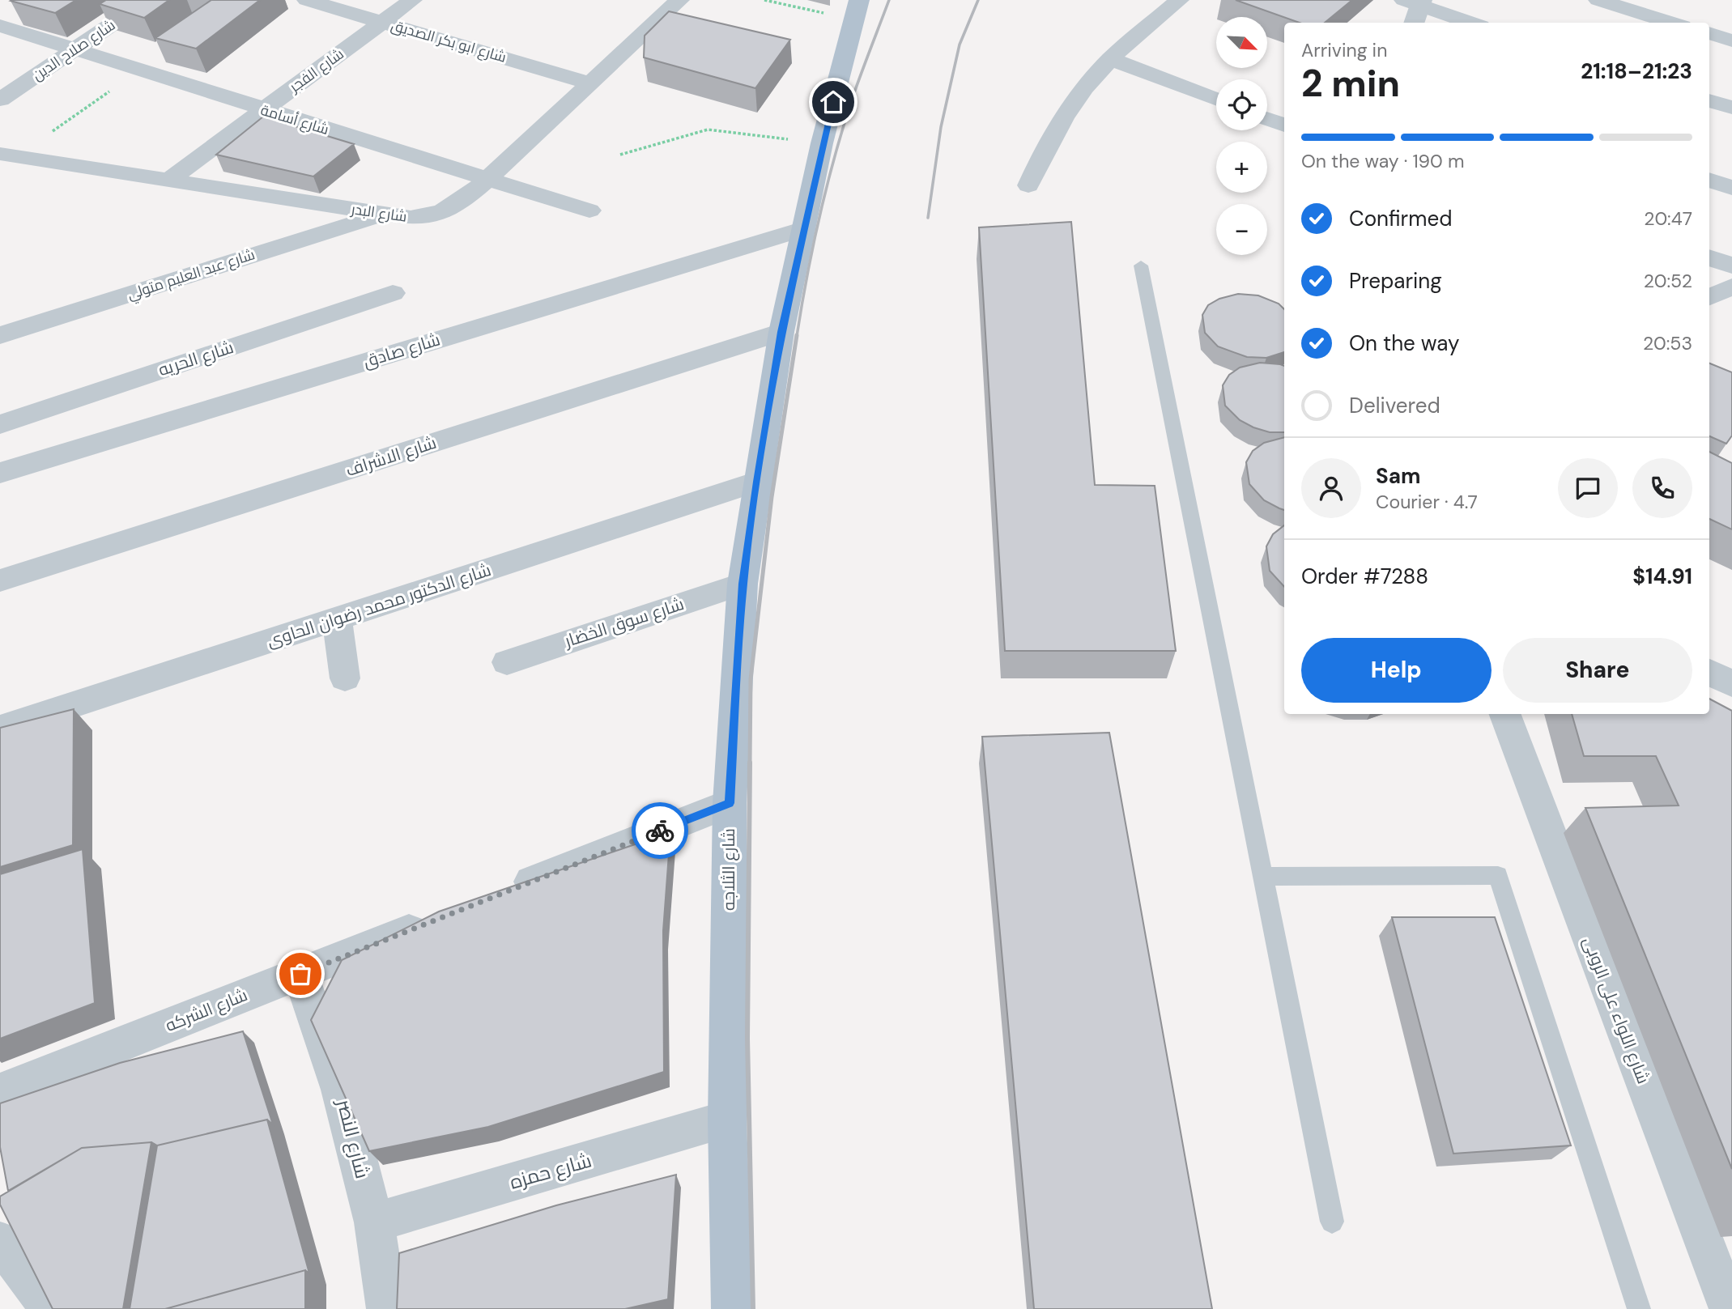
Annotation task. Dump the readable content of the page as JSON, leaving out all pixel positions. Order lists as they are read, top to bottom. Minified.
{"streets":{"main road":["شارع الثلاجه"],"street":["شارع ابو بكر الصديق","شارع صلاح الدين","شارع الفجر","شارع أسامة","شارع البدر","شارع عبد العليم متولي","شارع صادق","شارع الحريه","شارع الاشراف","شارع الدكتور محمد رضوان الحاوى","شارع سوق الخضار","شارع الشركه","شارع اللواء على الروبى","شارع النصر","شارع حمزه"]},"crossings":[["شارع ابو بكر الصديق","شارع الفجر"],["شارع ابو بكر الصديق","شارع البدر"],["شارع صلاح الدين","شارع أسامة"],["شارع الفجر","شارع أسامة"],["شارع الفجر","شارع البدر"],["شارع أسامة","شارع البدر"],["شارع البدر","شارع عبد العليم متولي"],["شارع صادق","شارع الثلاجه"],["شارع الاشراف","شارع الثلاجه"],["شارع الدكتور محمد رضوان الحاوى","شارع الثلاجه"],["شارع سوق الخضار","شارع الثلاجه"],["شارع الثلاجه","شارع حمزه"],["شارع الشركه","شارع النصر"],["شارع النصر","شارع حمزه"]],"north":"bottom right","page":{"map_buttons":["+","−"],"heading":["2 min","Arriving in","21:18–21:23"],"panel":["Sam","Courier · 4.7","Order #7288","$14.91"],"bar":"On the way · 190 m","list":[["Confirmed","20:47"],["Preparing","20:52"],["On the way","20:53"],"Delivered"],"buttons":["Help","Share"]}}
